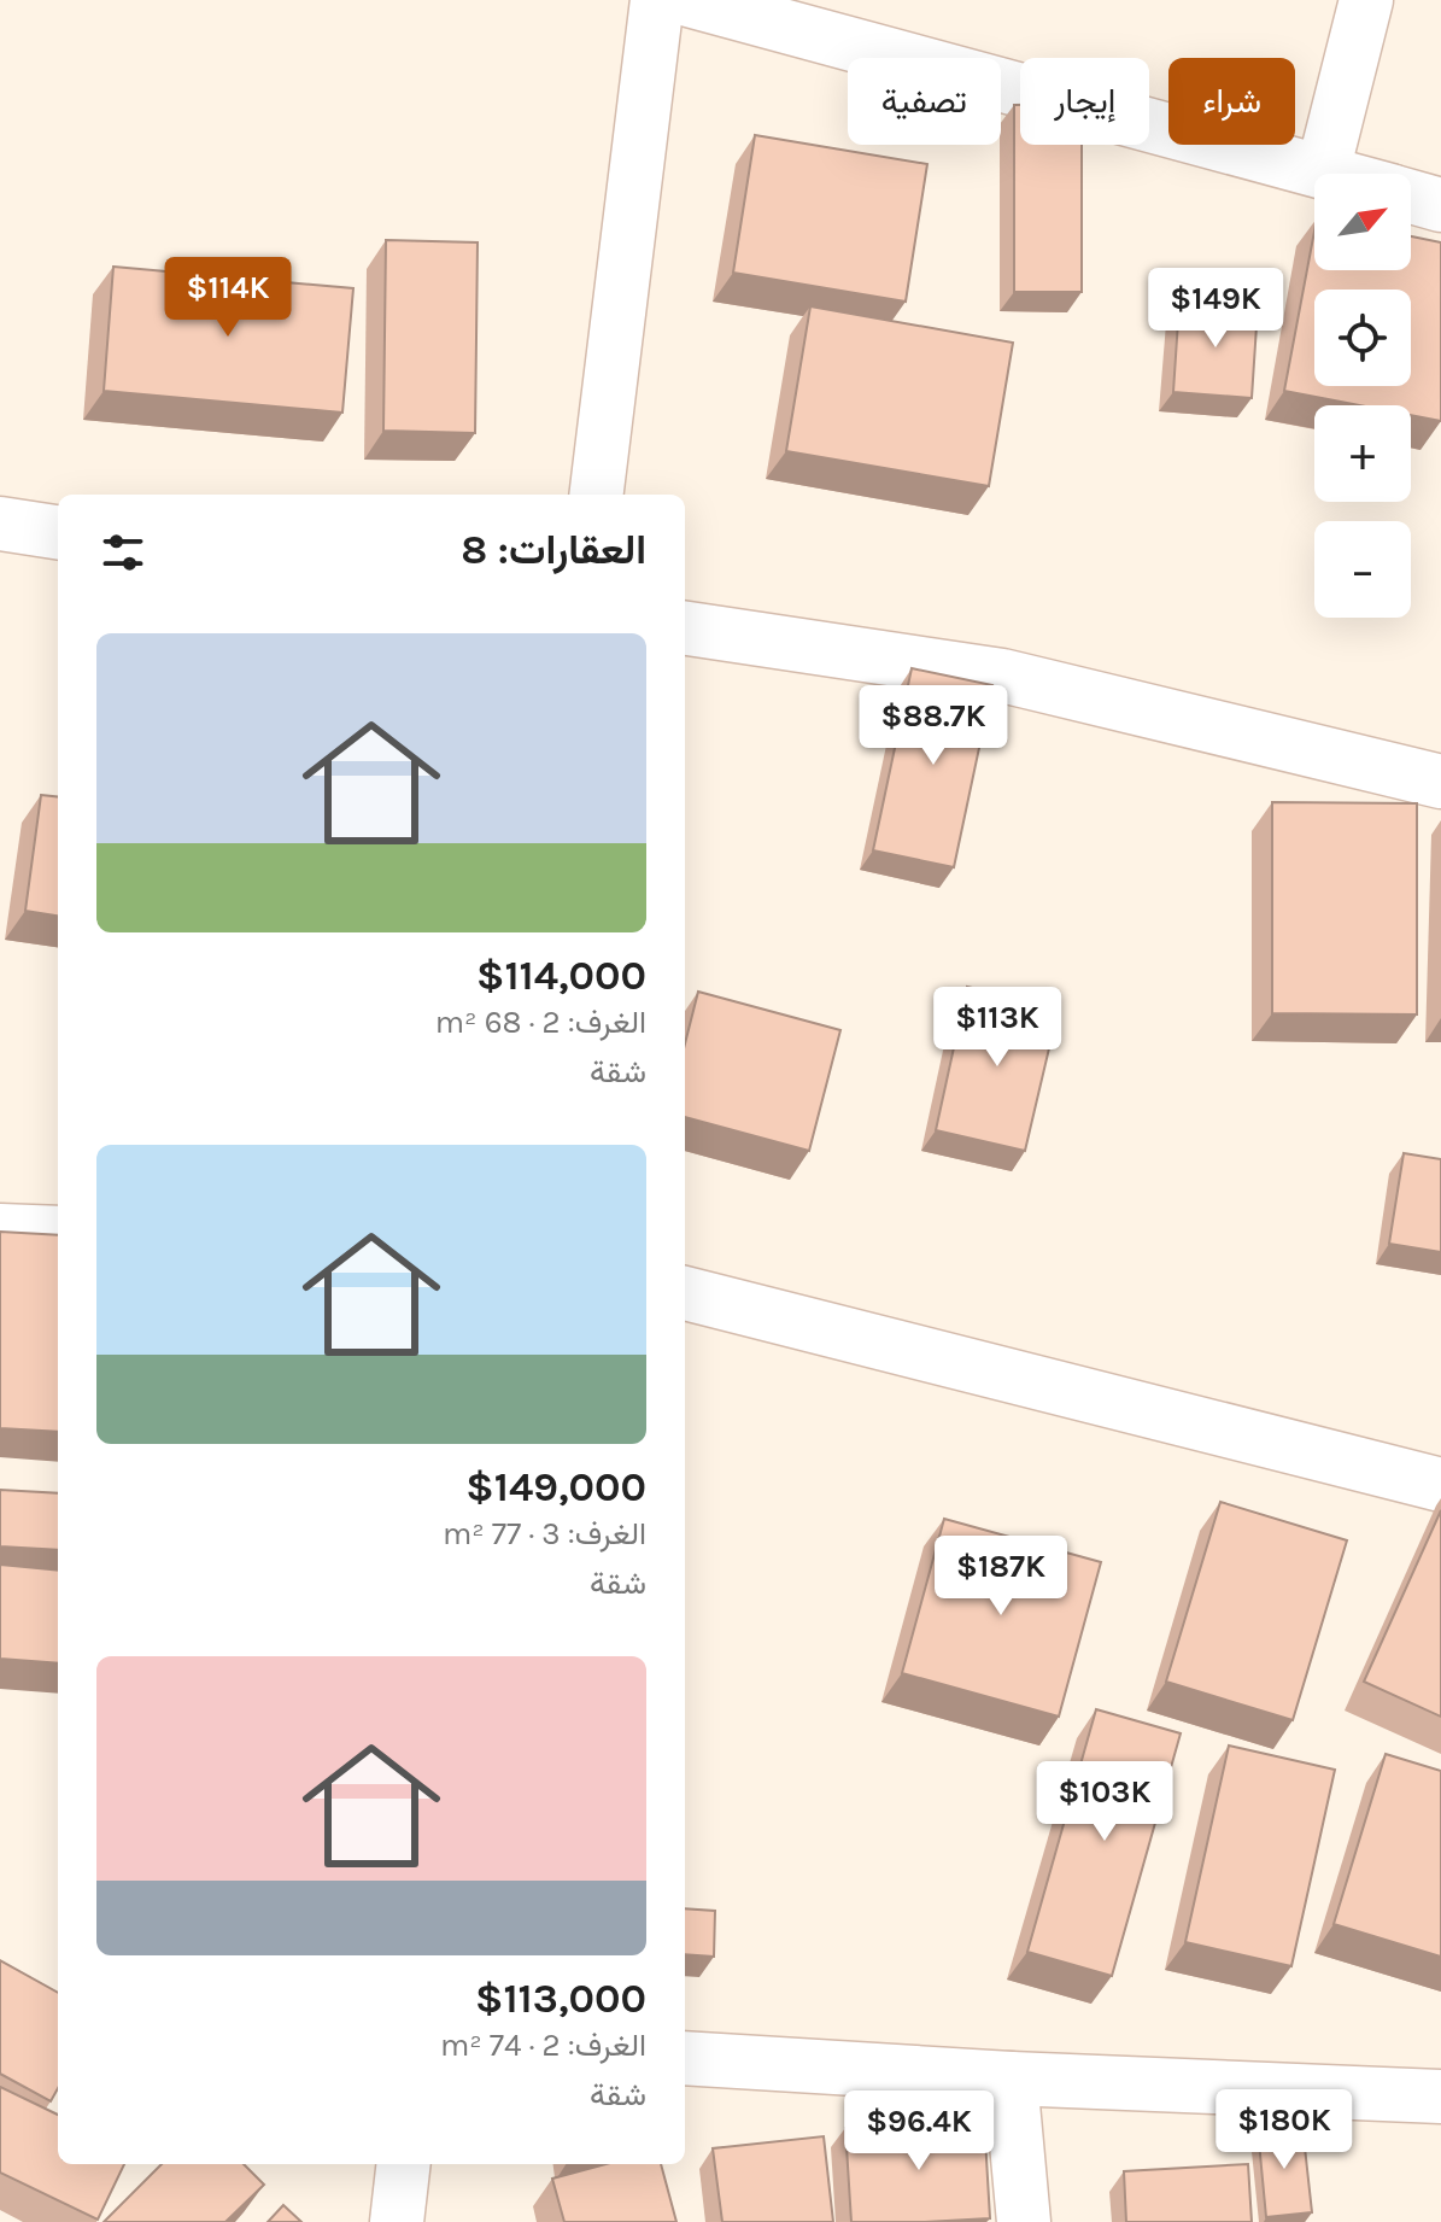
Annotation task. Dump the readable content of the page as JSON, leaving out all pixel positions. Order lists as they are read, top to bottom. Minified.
{"north":"top right","page":{"chip":["شراء","إيجار","تصفية"],"map_buttons":["+","−"],"price":["$114K","$149K","$88.7K","$113K","$187K","$103K","$180K","$96.4K"],"heading":"العقارات: 8","list":[{"name":"$114,000","note":"الغرف: 2 · 68 m² · شقة"},{"name":"$149,000","note":"الغرف: 3 · 77 m² · شقة"},{"name":"$113,000","note":"الغرف: 2 · 74 m² · شقة"}]}}
